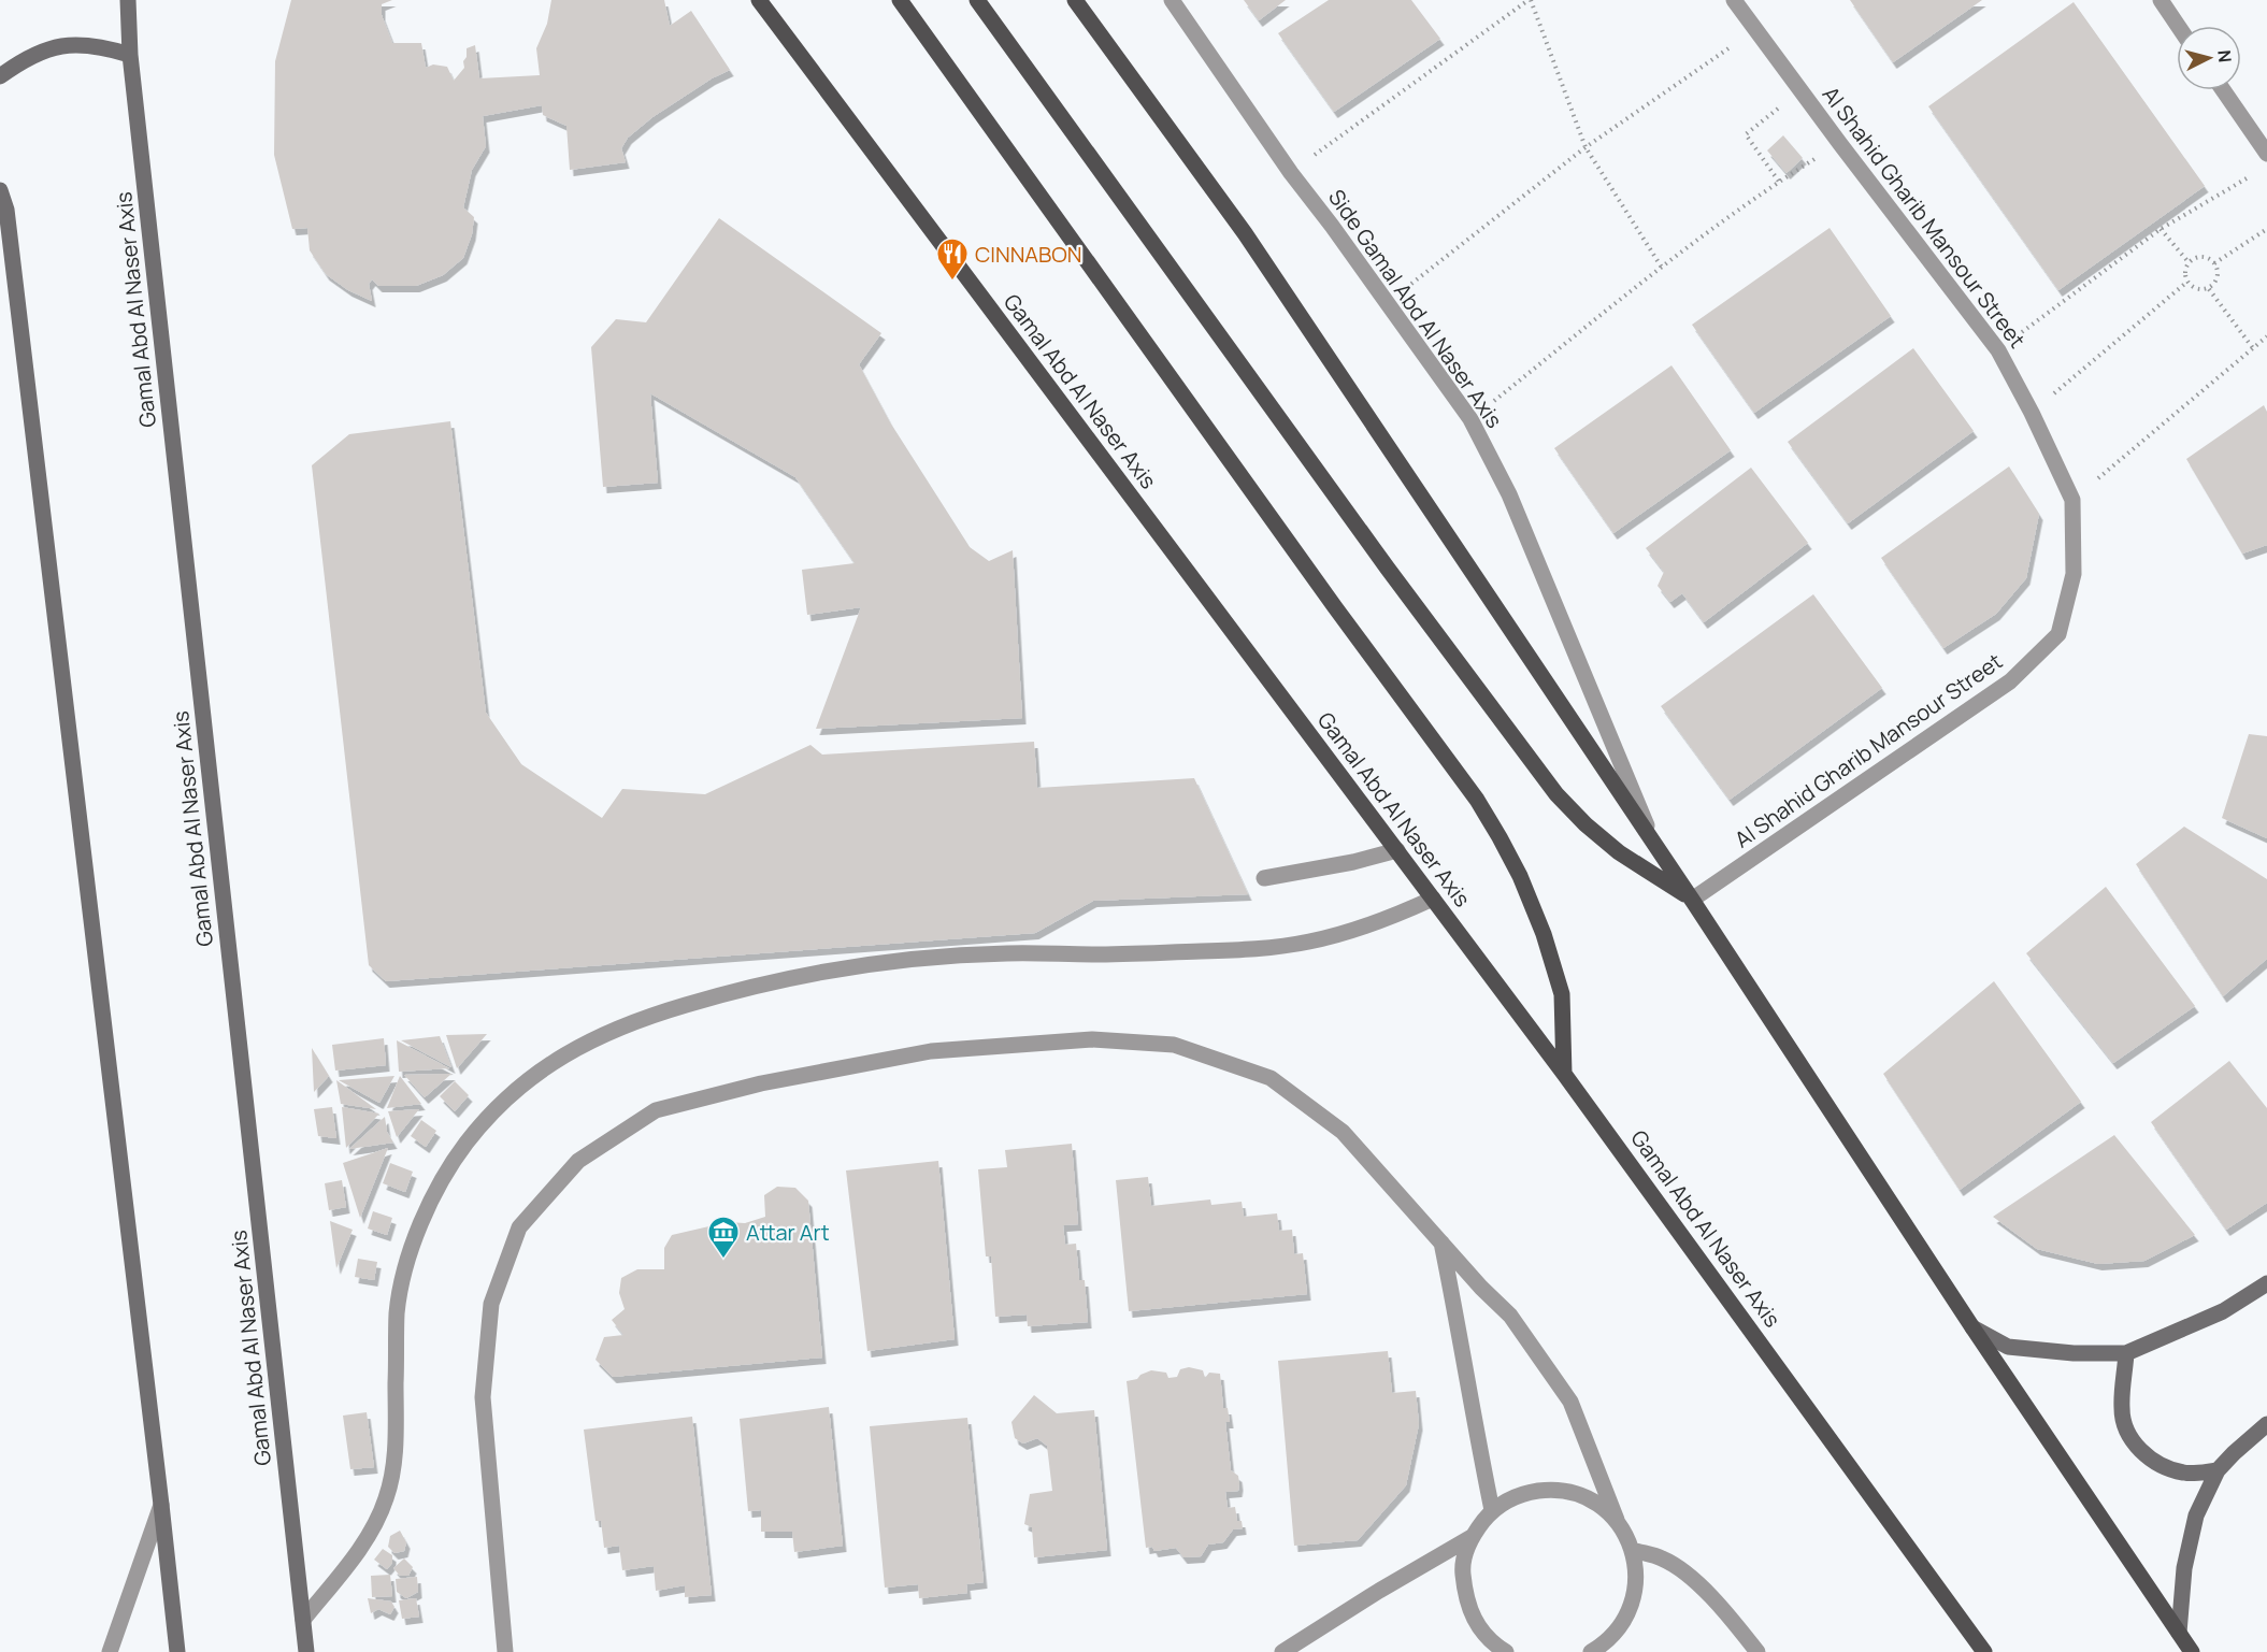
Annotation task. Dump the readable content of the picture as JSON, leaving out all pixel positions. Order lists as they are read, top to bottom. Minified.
{"streets":{"main road":["Gamal Abd Al Naser Axis"],"street":["Al Shahid Gharib Mansour Street","Side Gamal Abd Al Naser Axis"]},"places":{"restaurant":["CINNABON"],"museum":["Attar Art"]},"north":"right"}
